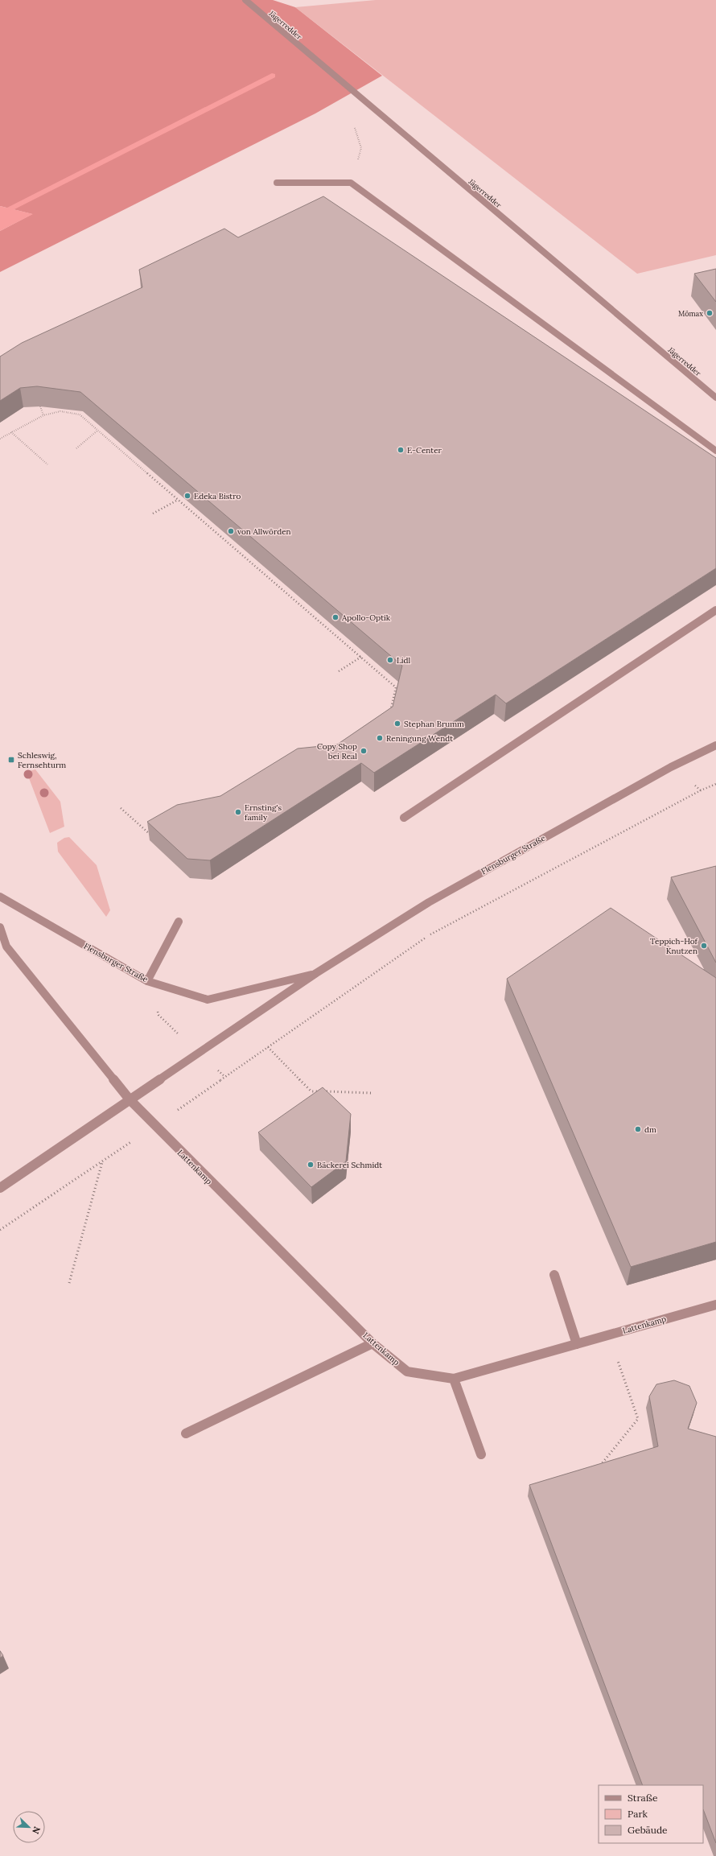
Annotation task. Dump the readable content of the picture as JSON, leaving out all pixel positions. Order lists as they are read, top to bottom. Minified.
{"streets":{"street":["Jägerredder","Flensburger Straße","Lattenkamp"]},"crossings":[["Flensburger Straße","Lattenkamp"]],"places":{"other":["Mömax","E-Center","Edeka Bistro","von Allwörden","Apollo-Optik","Lidl","Stephan Brumm","Reningung Wendt","Copy Shop bei Real","Ernsting's family","Teppich-Hof Knutzen","dm","Bäckerei Schmidt"],"transit":["Schleswig, Fernsehturm"]},"legend":["Straße","Park","Gebäude"],"north":"bottom right"}
